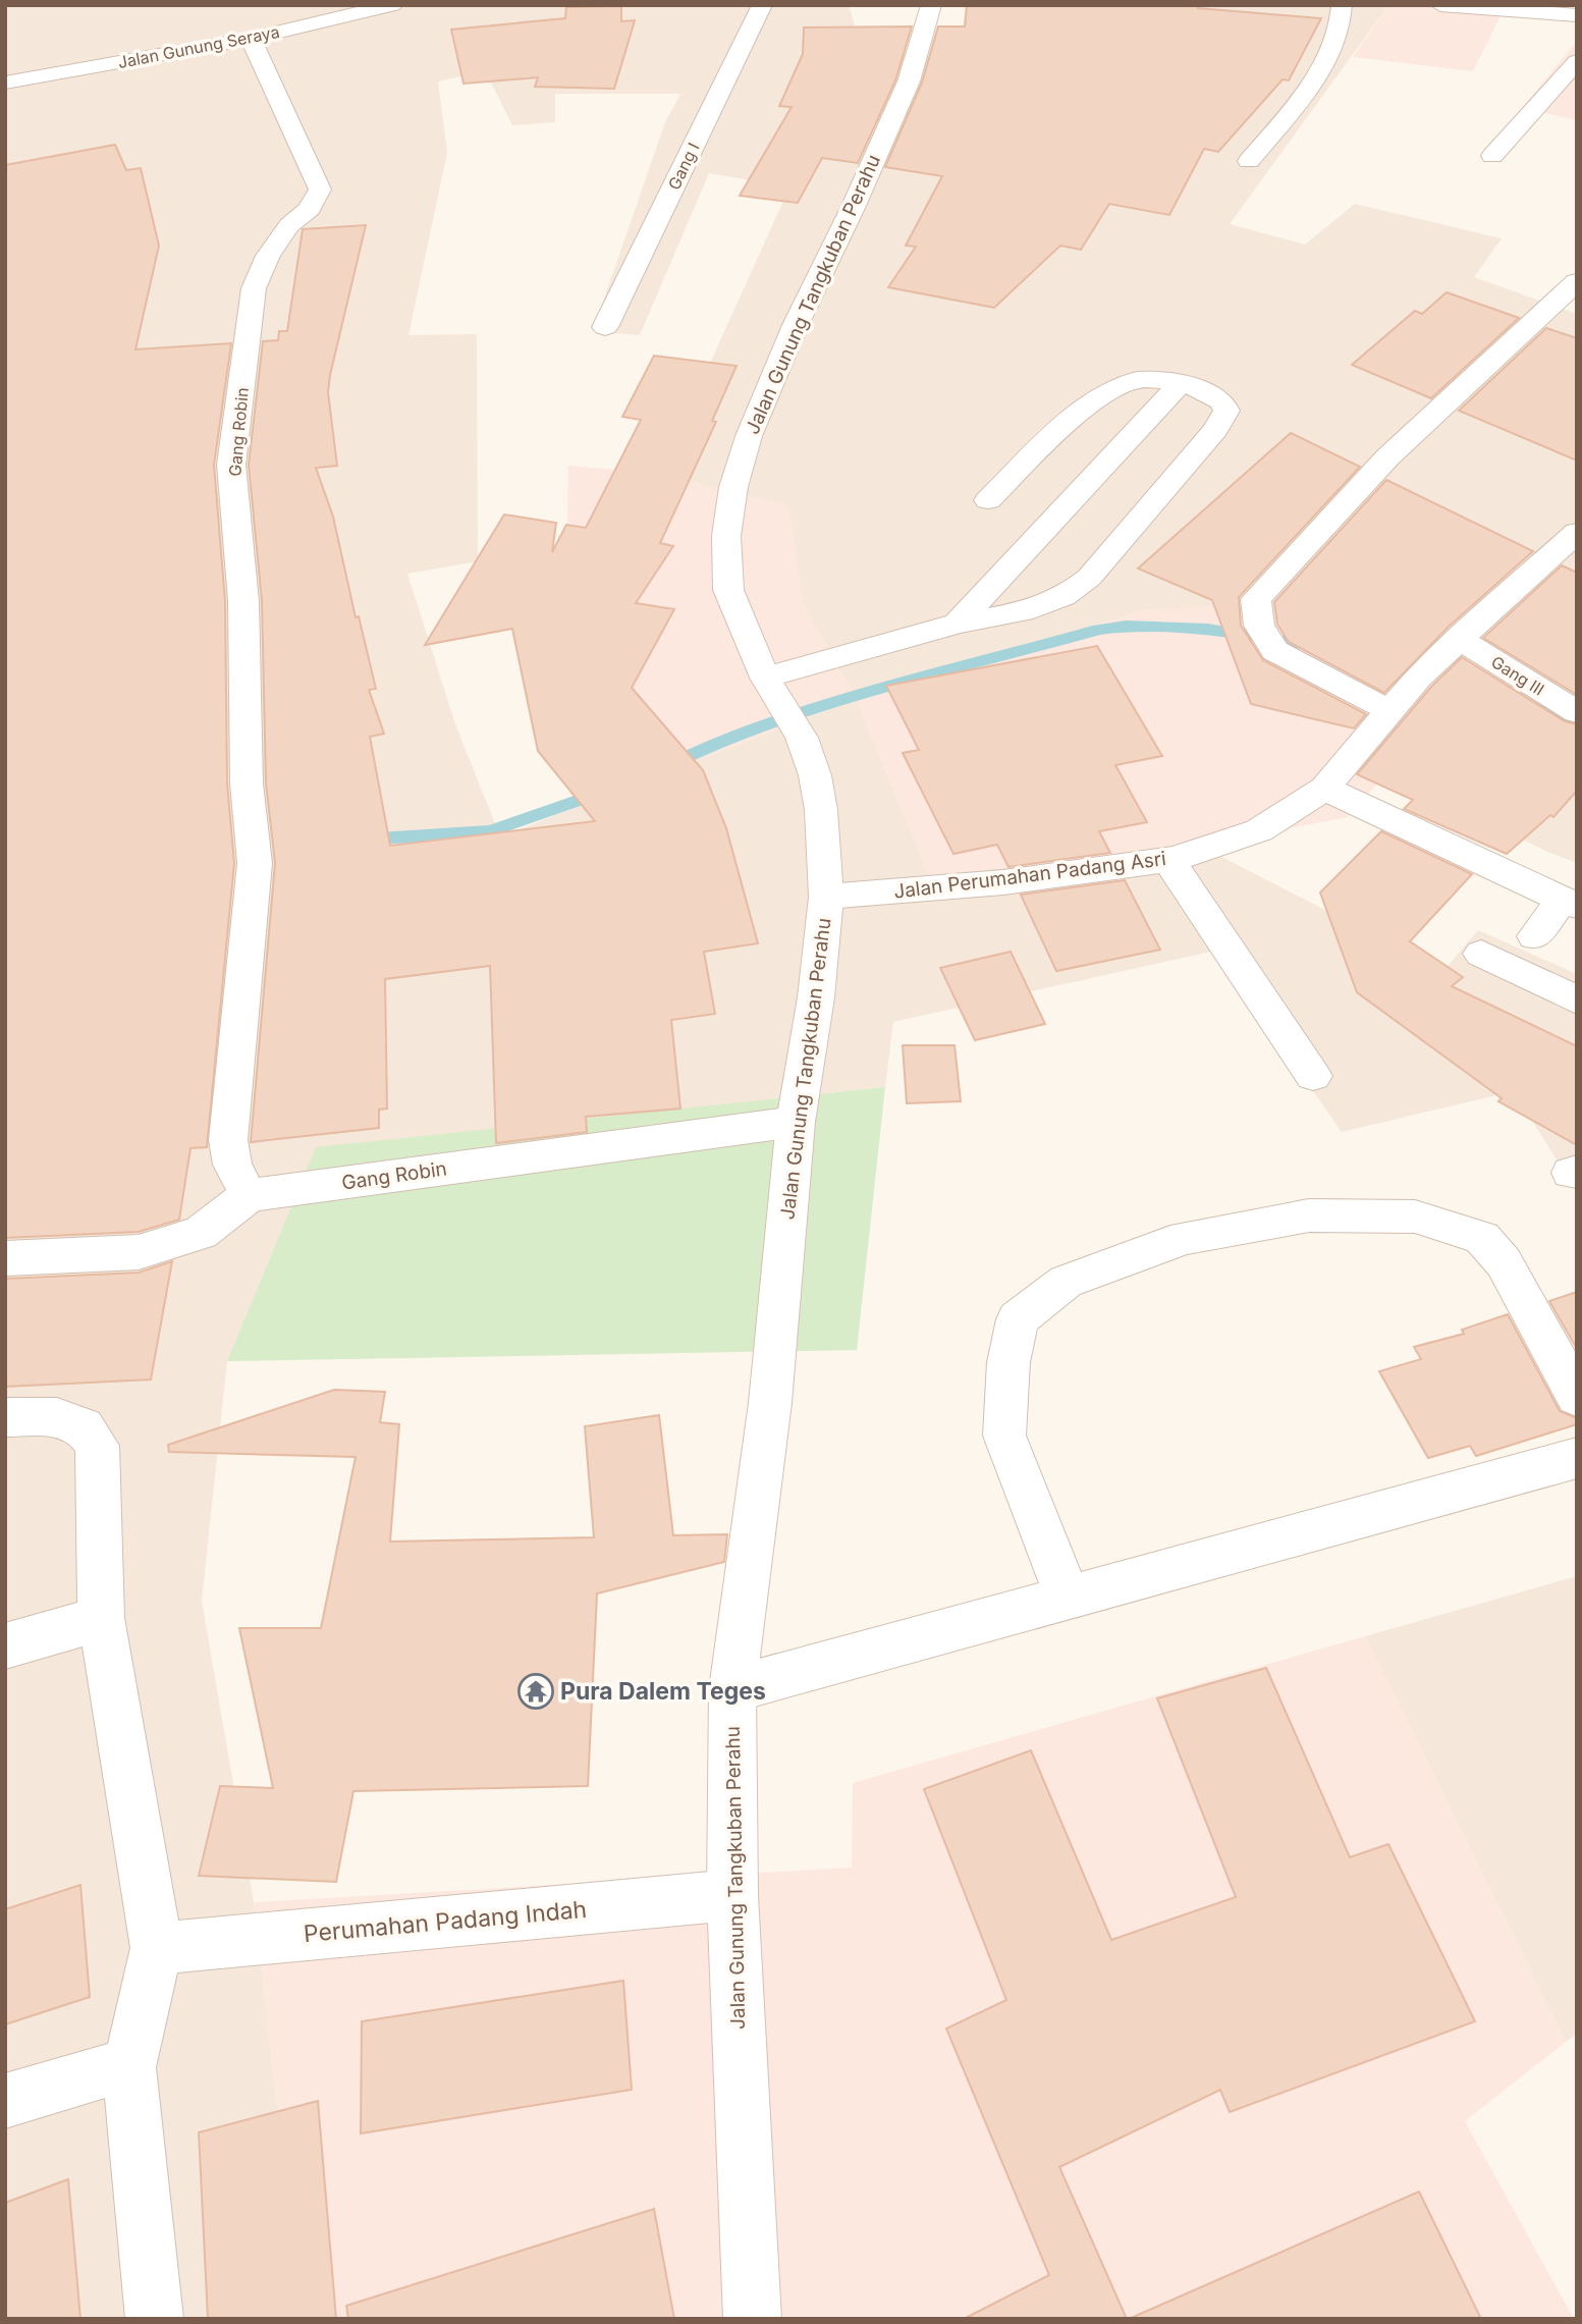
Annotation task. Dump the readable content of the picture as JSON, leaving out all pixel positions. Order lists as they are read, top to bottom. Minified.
{"streets":{"street":["Jalan Gunung Seraya","Gang I","Jalan Gunung Tangkuban Perahu","Gang Robin","Gang III","Jalan Perumahan Padang Asri","Perumahan Padang Indah"]},"crossings":[["Jalan Gunung Seraya","Gang Robin"],["Jalan Gunung Tangkuban Perahu","Gang Robin"],["Jalan Gunung Tangkuban Perahu","Jalan Perumahan Padang Asri"],["Jalan Gunung Tangkuban Perahu","Perumahan Padang Indah"],["Gang III","Jalan Perumahan Padang Asri"]],"places":{"temple":["Pura Dalem Teges"]}}
